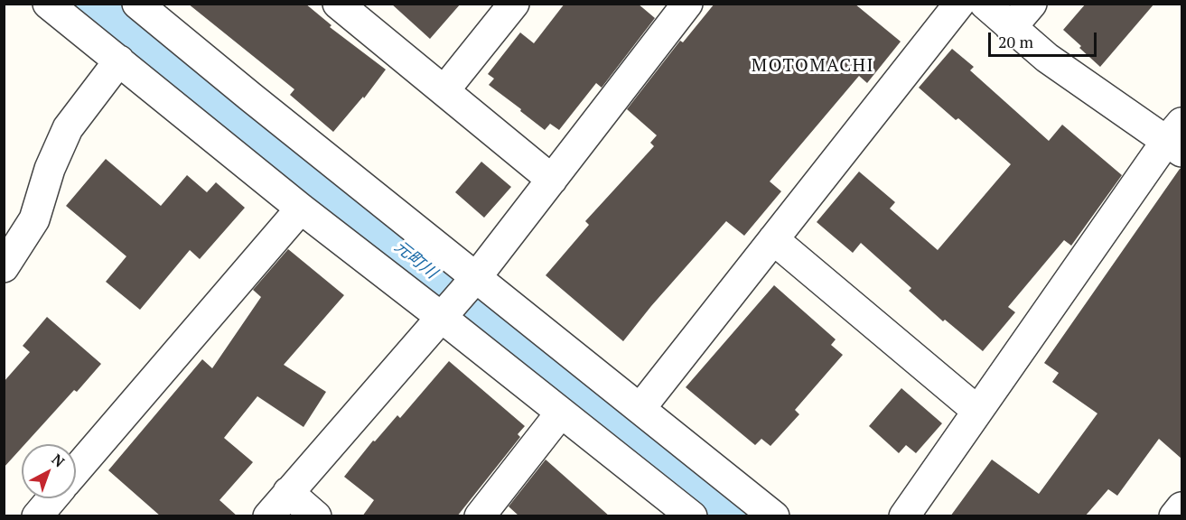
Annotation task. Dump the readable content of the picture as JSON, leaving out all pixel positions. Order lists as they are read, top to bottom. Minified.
{"districts":["MOTOMACHI"],"water":["元町川"],"scale_bar":"20 m","north":"top right"}
